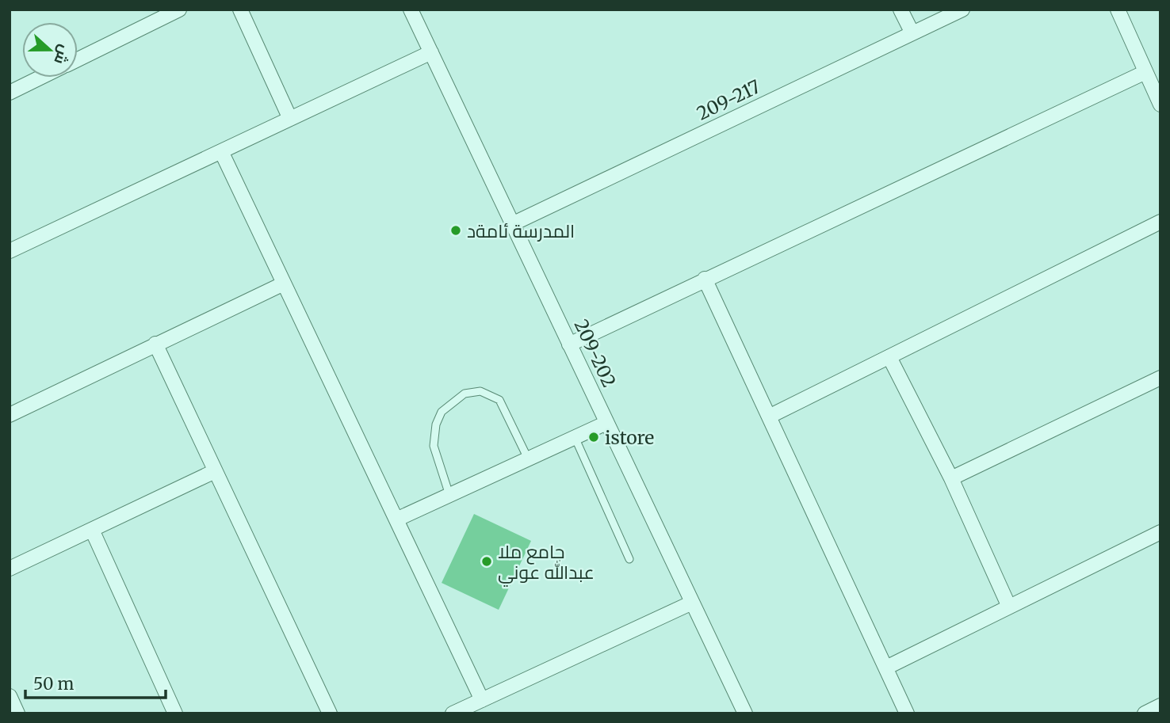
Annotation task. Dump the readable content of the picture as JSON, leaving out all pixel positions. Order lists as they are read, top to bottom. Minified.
{"streets":{"street":["209-217","209-202"]},"crossings":[["209-217","209-202"]],"places":["المدرسة ئامةد","istore","جامع ملا عبدالله عوني"],"scale_bar":"50 m","north":"right"}
